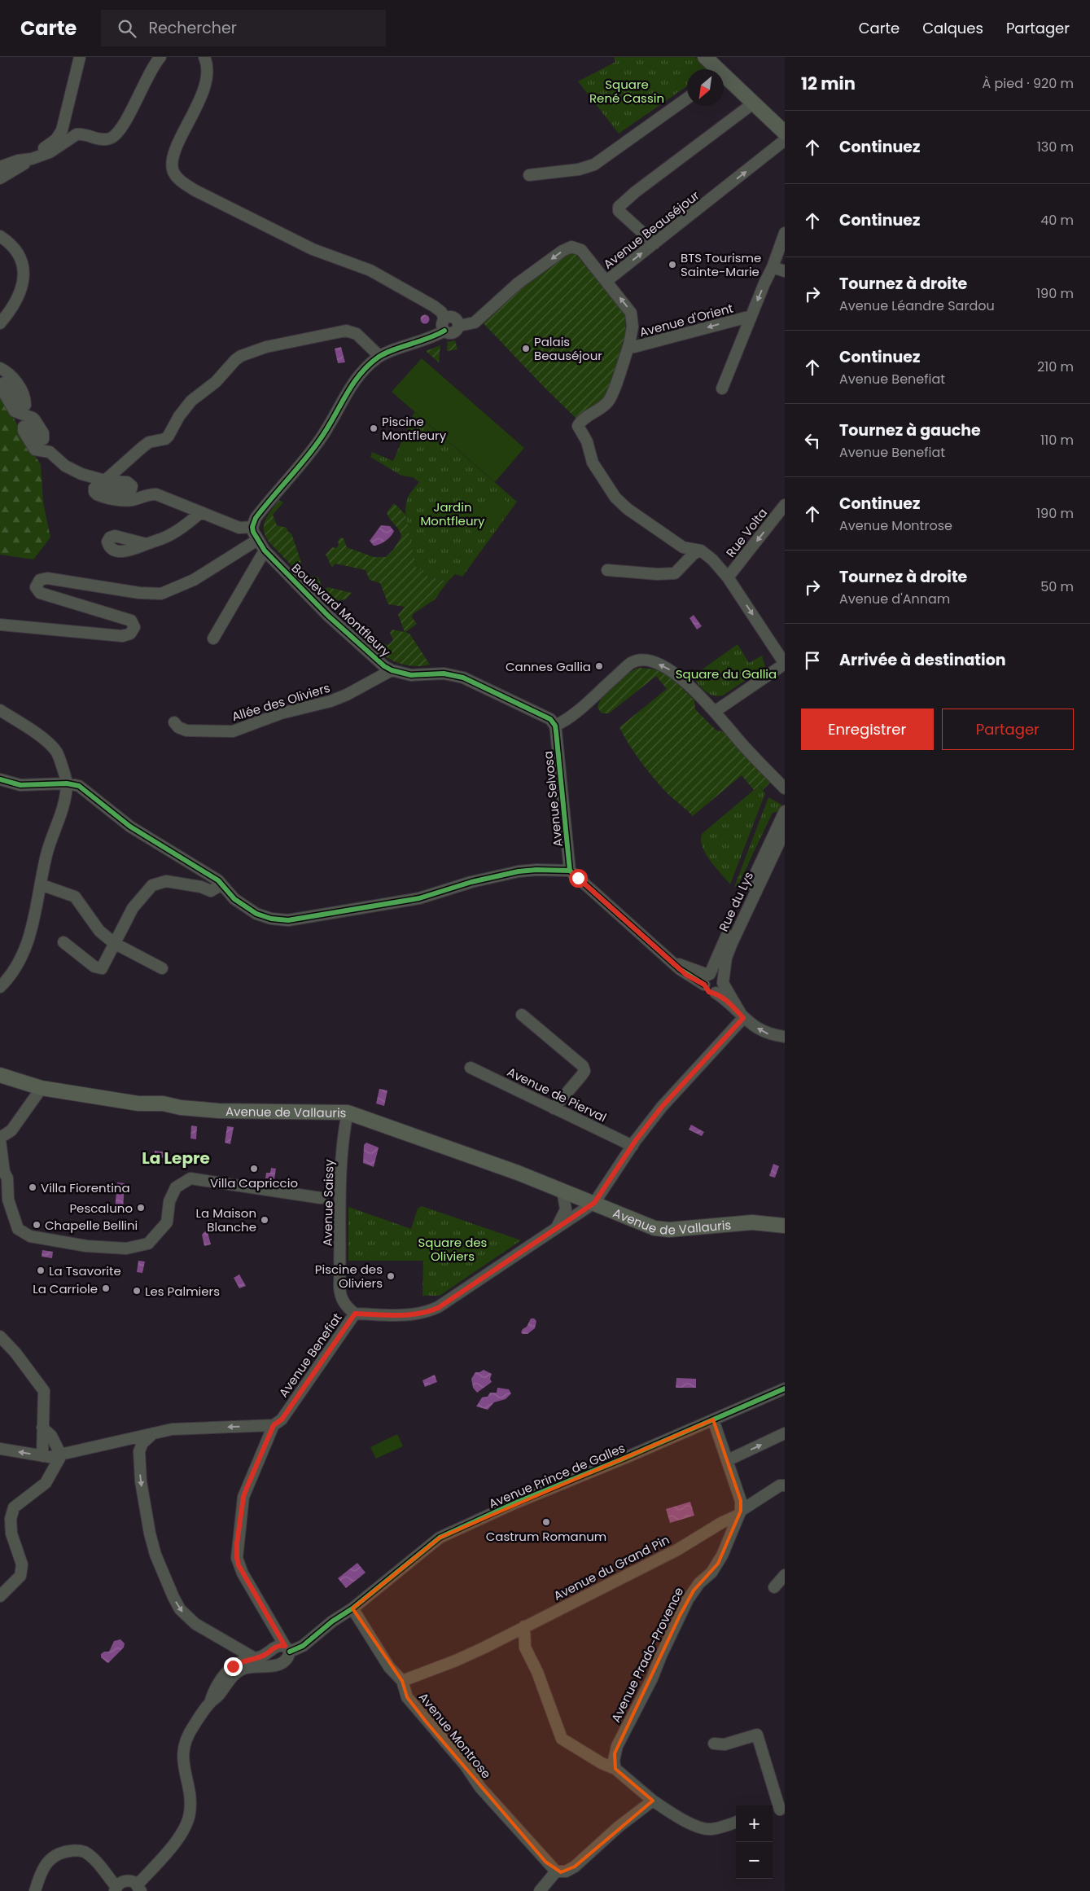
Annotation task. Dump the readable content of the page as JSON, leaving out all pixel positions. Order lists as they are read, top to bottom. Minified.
{"streets":{"main road":["Avenue de Vallauris"],"street":["Avenue Beauséjour","Avenue d'Orient","Rue Volta","Boulevard Montfleury","Allée des Oliviers","Avenue Selvosa","Rue du Lys","Avenue de Pierval","Avenue Saissy","Avenue Benefiat","Avenue Prince de Galles","Avenue du Grand Pin","Avenue Prado-Provence","Avenue Montrose"]},"crossings":[["Avenue Beauséjour","Avenue d'Orient"],["Boulevard Montfleury","Allée des Oliviers"],["Boulevard Montfleury","Avenue Selvosa"],["Avenue de Vallauris","Avenue Saissy"],["Avenue de Vallauris","Avenue Benefiat"],["Avenue Saissy","Avenue Benefiat"],["Avenue Prince de Galles","Avenue Montrose"],["Avenue du Grand Pin","Avenue Prado-Provence"],["Avenue du Grand Pin","Avenue Montrose"]],"one_way":["Rue Volta"],"districts":["La Lepre"],"parks":["Square René Cassin","Jardin Montfleury","Square du Gallia","Square des Oliviers"],"places":["BTS Tourisme Sainte-Marie","Palais Beauséjour","Piscine Montfleury","Cannes Gallia","Villa Capriccio","Villa Fiorentina","Pescaluno","La Maison Blanche","Chapelle Bellini","La Tsavorite","Piscine des Oliviers","La Carriole","Les Palmiers","Castrum Romanum"],"north":"bottom left","page":{"header":"Carte","search":"Rechercher","nav":["Carte","Calques","Partager"],"heading":["12 min","À pied · 920 m"],"list":[["Continuez","130 m"],["Continuez","40 m"],["Tournez à droite","Avenue Léandre Sardou","190 m"],["Continuez","Avenue Benefiat","210 m"],["Tournez à gauche","Avenue Benefiat","110 m"],["Continuez","Avenue Montrose","190 m"],["Tournez à droite","Avenue d'Annam","50 m"],"Arrivée à destination"],"buttons":["Enregistrer","Partager"],"map_buttons":["+","−"]}}
